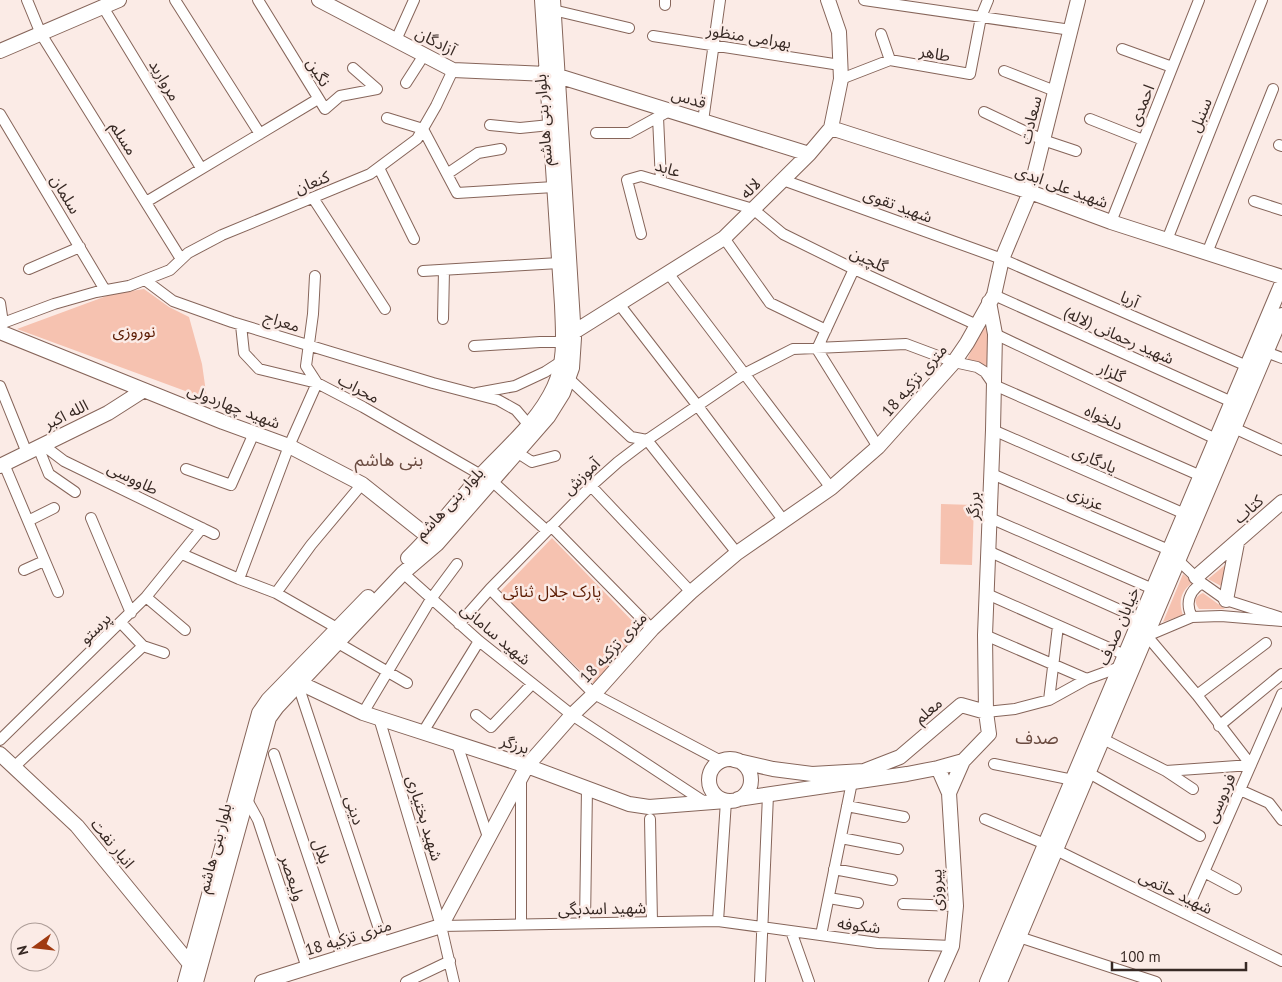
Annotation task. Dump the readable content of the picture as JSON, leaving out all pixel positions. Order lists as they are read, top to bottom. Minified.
{"streets":{"street":["بهرامی منظور","آزادگان","طاهر","نگین","مروارید","قدس","احمدی","سنبل","بلوار بنی هاشم","سعادت","مسلم","عابد","کنعان","شهید علی ابدی","لاله","سلمان","شهید تقوی","گلچین","آریا","معراج","شهید رحمانی (لاله)","گلزار","18 متری تزکیه","محراب","شهید چهاردولی","الله اکبر","دلخواه","یادگاری","آموزش","طاووسی","عزیزی","برزگر","کتاب","خیابان صدف","پرستو","شهید سامانی","معلم","فردوسی","دینی","شهید بختیاری","انبار نفت","بلال","ولیعصر","پیروزی","شهید حاتمی","شهید اسدبگی","شکوفه"]},"crossings":[["بهرامی منظور","لاله"],["آزادگان","قدس"],["آزادگان","بلوار بنی هاشم"],["آزادگان","کنعان"],["قدس","بلوار بنی هاشم"],["قدس","لاله"],["احمدی","شهید علی ابدی"],["سنبل","شهید علی ابدی"],["بلوار بنی هاشم","لاله"],["بلوار بنی هاشم","معراج"],["بلوار بنی هاشم","محراب"],["بلوار بنی هاشم","شهید چهاردولی"],["بلوار بنی هاشم","برزگر"],["بلوار بنی هاشم","شهید سامانی"],["بلوار بنی هاشم","دینی"],["بلوار بنی هاشم","انبار نفت"],["بلوار بنی هاشم","ولیعصر"],["سعادت","شهید علی ابدی"],["سعادت","شهید تقوی"],["سعادت","آریا"],["سعادت","شهید رحمانی (لاله)"],["سعادت","18 متری تزکیه"],["سعادت","برزگر"],["مسلم","کنعان"],["عابد","لاله"],["عابد","گلچین"],["کنعان","معراج"],["شهید علی ابدی","لاله"],["لاله","شهید تقوی"],["لاله","گلچین"],["شهید تقوی","آریا"],["گلچین","18 متری تزکیه"],["آریا","خیابان صدف"],["معراج","محراب"],["شهید رحمانی (لاله)","18 متری تزکیه"],["شهید رحمانی (لاله)","برزگر"],["شهید رحمانی (لاله)","خیابان صدف"],["گلزار","برزگر"],["گلزار","خیابان صدف"],["18 متری تزکیه","محراب"],["18 متری تزکیه","آموزش"],["18 متری تزکیه","برزگر"],["18 متری تزکیه","شهید سامانی"],["18 متری تزکیه","دینی"],["18 متری تزکیه","شهید بختیاری"],["18 متری تزکیه","بلال"],["18 متری تزکیه","ولیعصر"],["18 متری تزکیه","شهید اسدبگی"],["محراب","آموزش"],["شهید چهاردولی","الله اکبر"],["الله اکبر","طاووسی"],["دلخواه","آموزش"],["دلخواه","برزگر"],["دلخواه","خیابان صدف"],["یادگاری","برزگر"],["یادگاری","خیابان صدف"],["آموزش","برزگر"],["آموزش","شهید سامانی"],["طاووسی","پرستو"],["عزیزی","برزگر"],["عزیزی","خیابان صدف"],["برزگر","شهید سامانی"],["برزگر","معلم"],["برزگر","دینی"],["برزگر","شهید بختیاری"],["خیابان صدف","شهید حاتمی"],["فردوسی","شهید حاتمی"],["شهید بختیاری","شهید اسدبگی"],["پیروزی","شکوفه"],["شهید اسدبگی","شکوفه"]],"districts":["بنی هاشم","صدف"],"parks":["نوروزی","پارک جلال ثنائی"],"scale_bar":"100 m","north":"left"}
